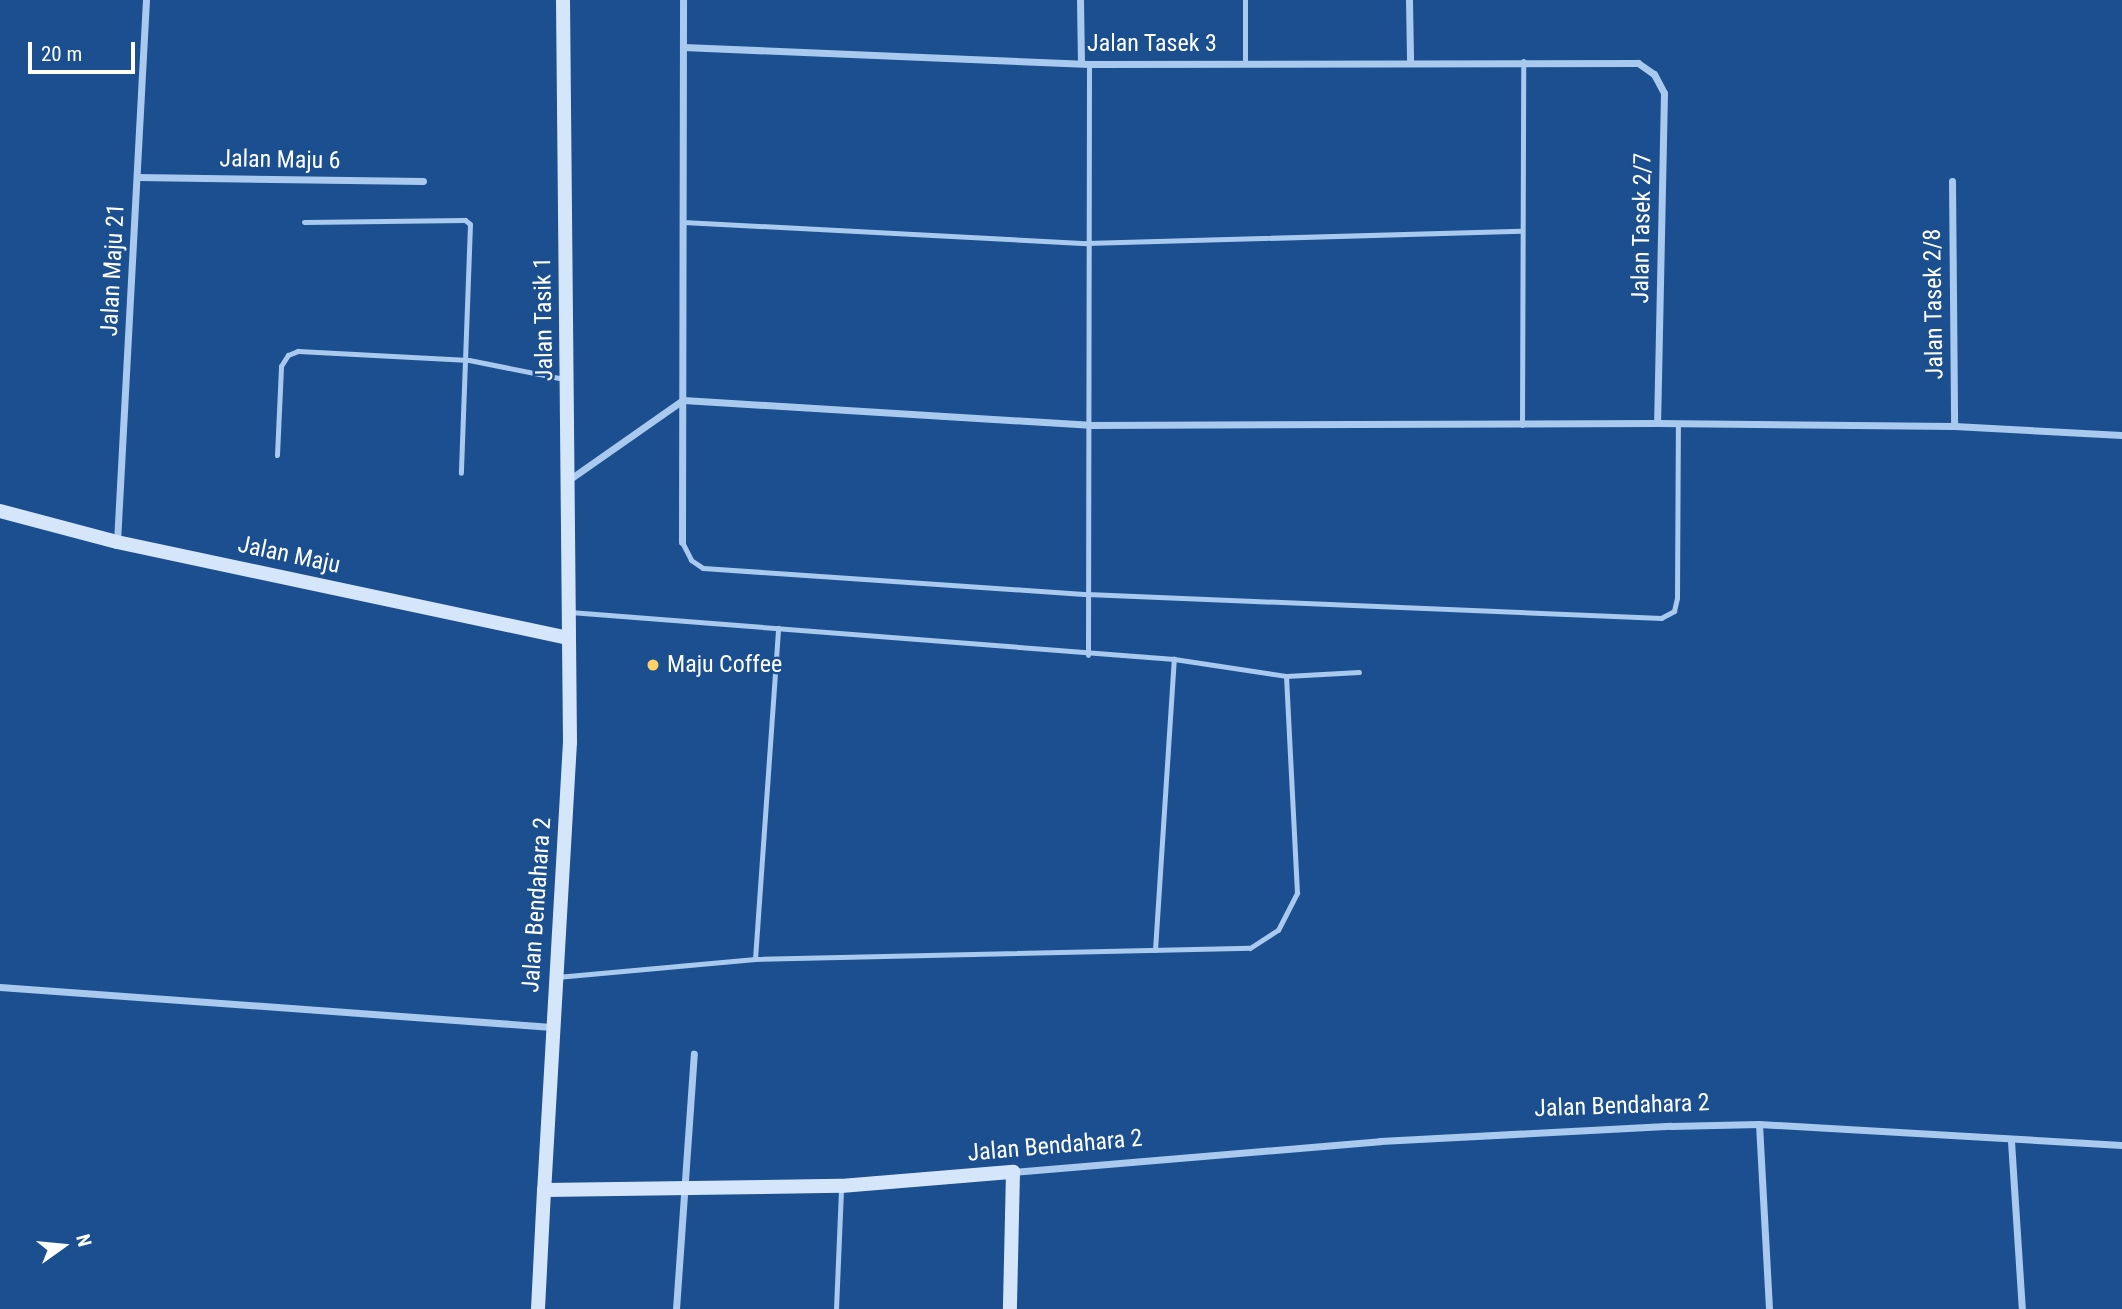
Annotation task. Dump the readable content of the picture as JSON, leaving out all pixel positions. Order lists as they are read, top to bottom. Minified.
{"streets":{"street":["Jalan Tasek 3","Jalan Maju 6","Jalan Tasek 2/7","Jalan Maju 21","Jalan Tasek 2/8","Jalan Tasik 1","Jalan Maju","Jalan Bendahara 2"]},"crossings":[["Jalan Tasek 3","Jalan Tasek 2/7"],["Jalan Maju 6","Jalan Maju 21"],["Jalan Maju 21","Jalan Maju"],["Jalan Tasik 1","Jalan Maju"],["Jalan Tasik 1","Jalan Bendahara 2"],["Jalan Maju","Jalan Bendahara 2"]],"places":["Maju Coffee"],"scale_bar":"20 m","north":"right"}
